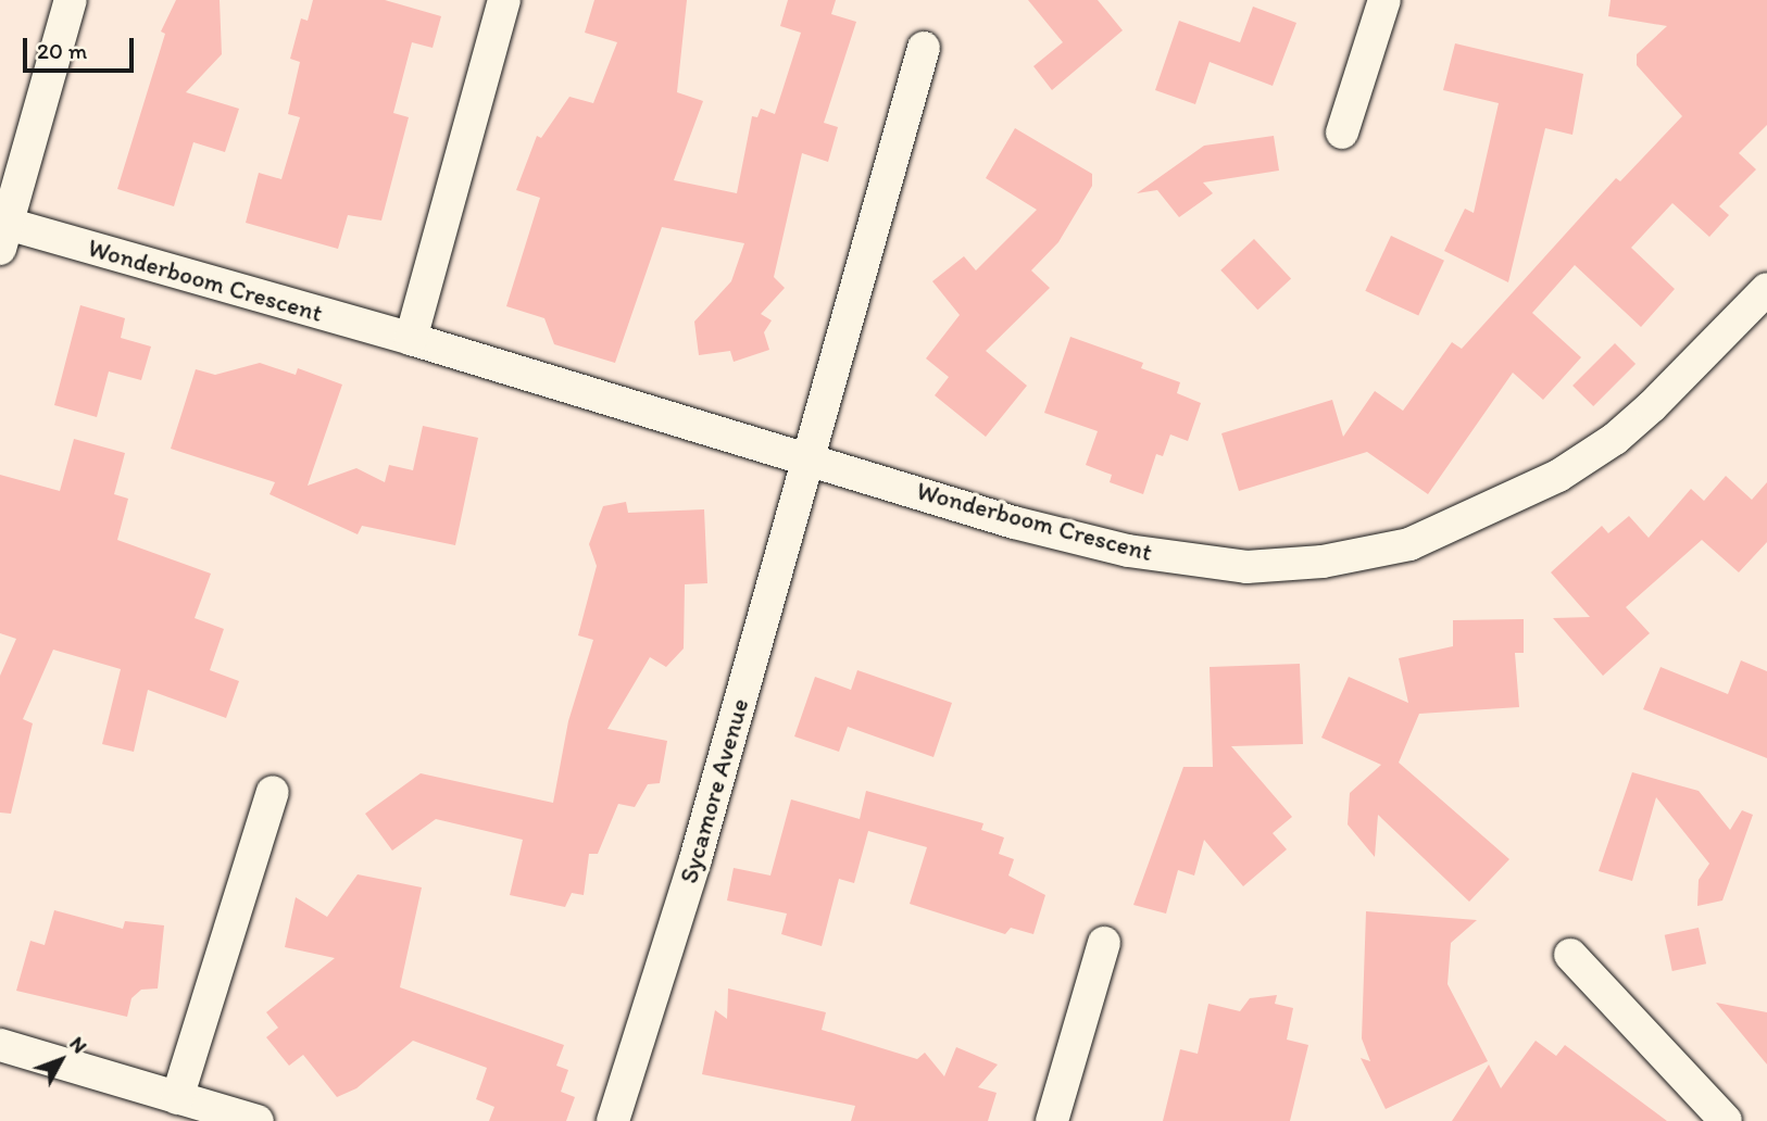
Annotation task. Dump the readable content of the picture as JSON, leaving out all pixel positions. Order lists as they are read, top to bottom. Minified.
{"streets":{"street":["Wonderboom Crescent","Sycamore Avenue"]},"crossings":[["Wonderboom Crescent","Sycamore Avenue"]],"scale_bar":"20 m","north":"top right"}
